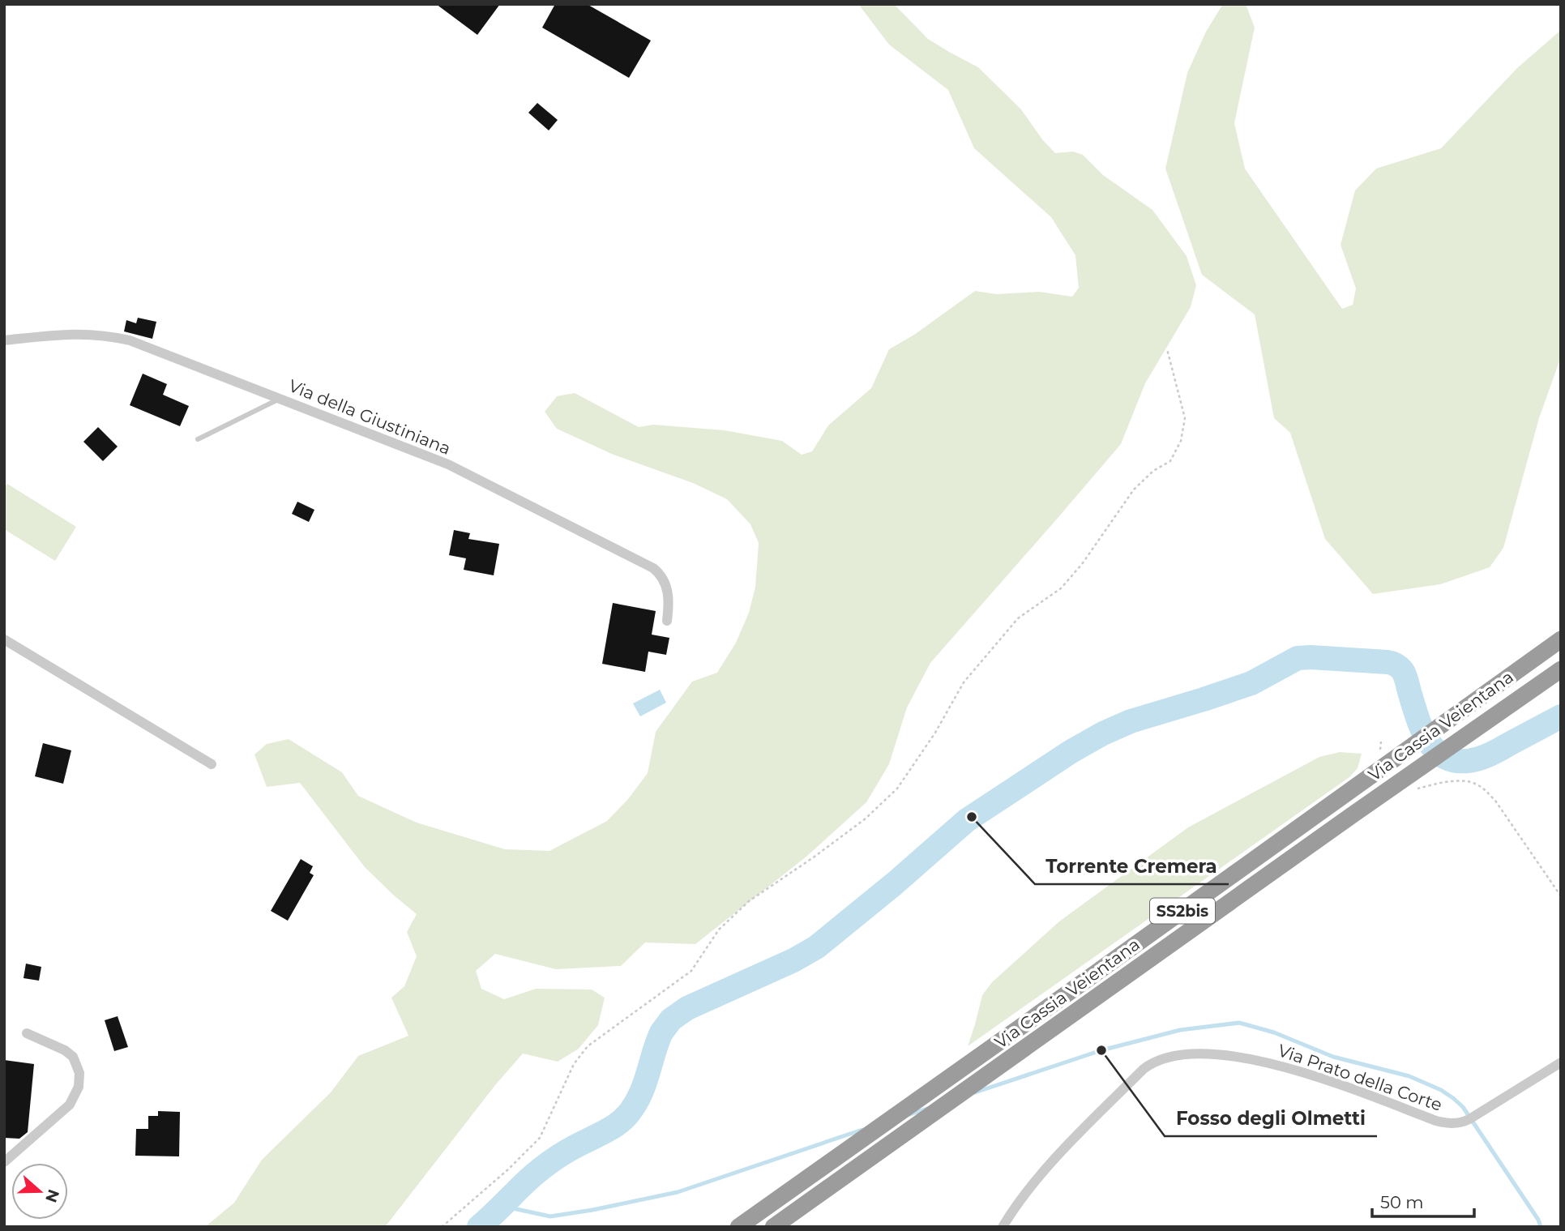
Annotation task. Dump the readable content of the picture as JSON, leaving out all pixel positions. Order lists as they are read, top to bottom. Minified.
{"streets":{"highway":["Via Cassia Veientana","SS2bis"],"street":["Via della Giustiniana","Via Prato della Corte"]},"places":["Torrente Cremera","Fosso degli Olmetti"],"scale_bar":"50 m","north":"right"}
